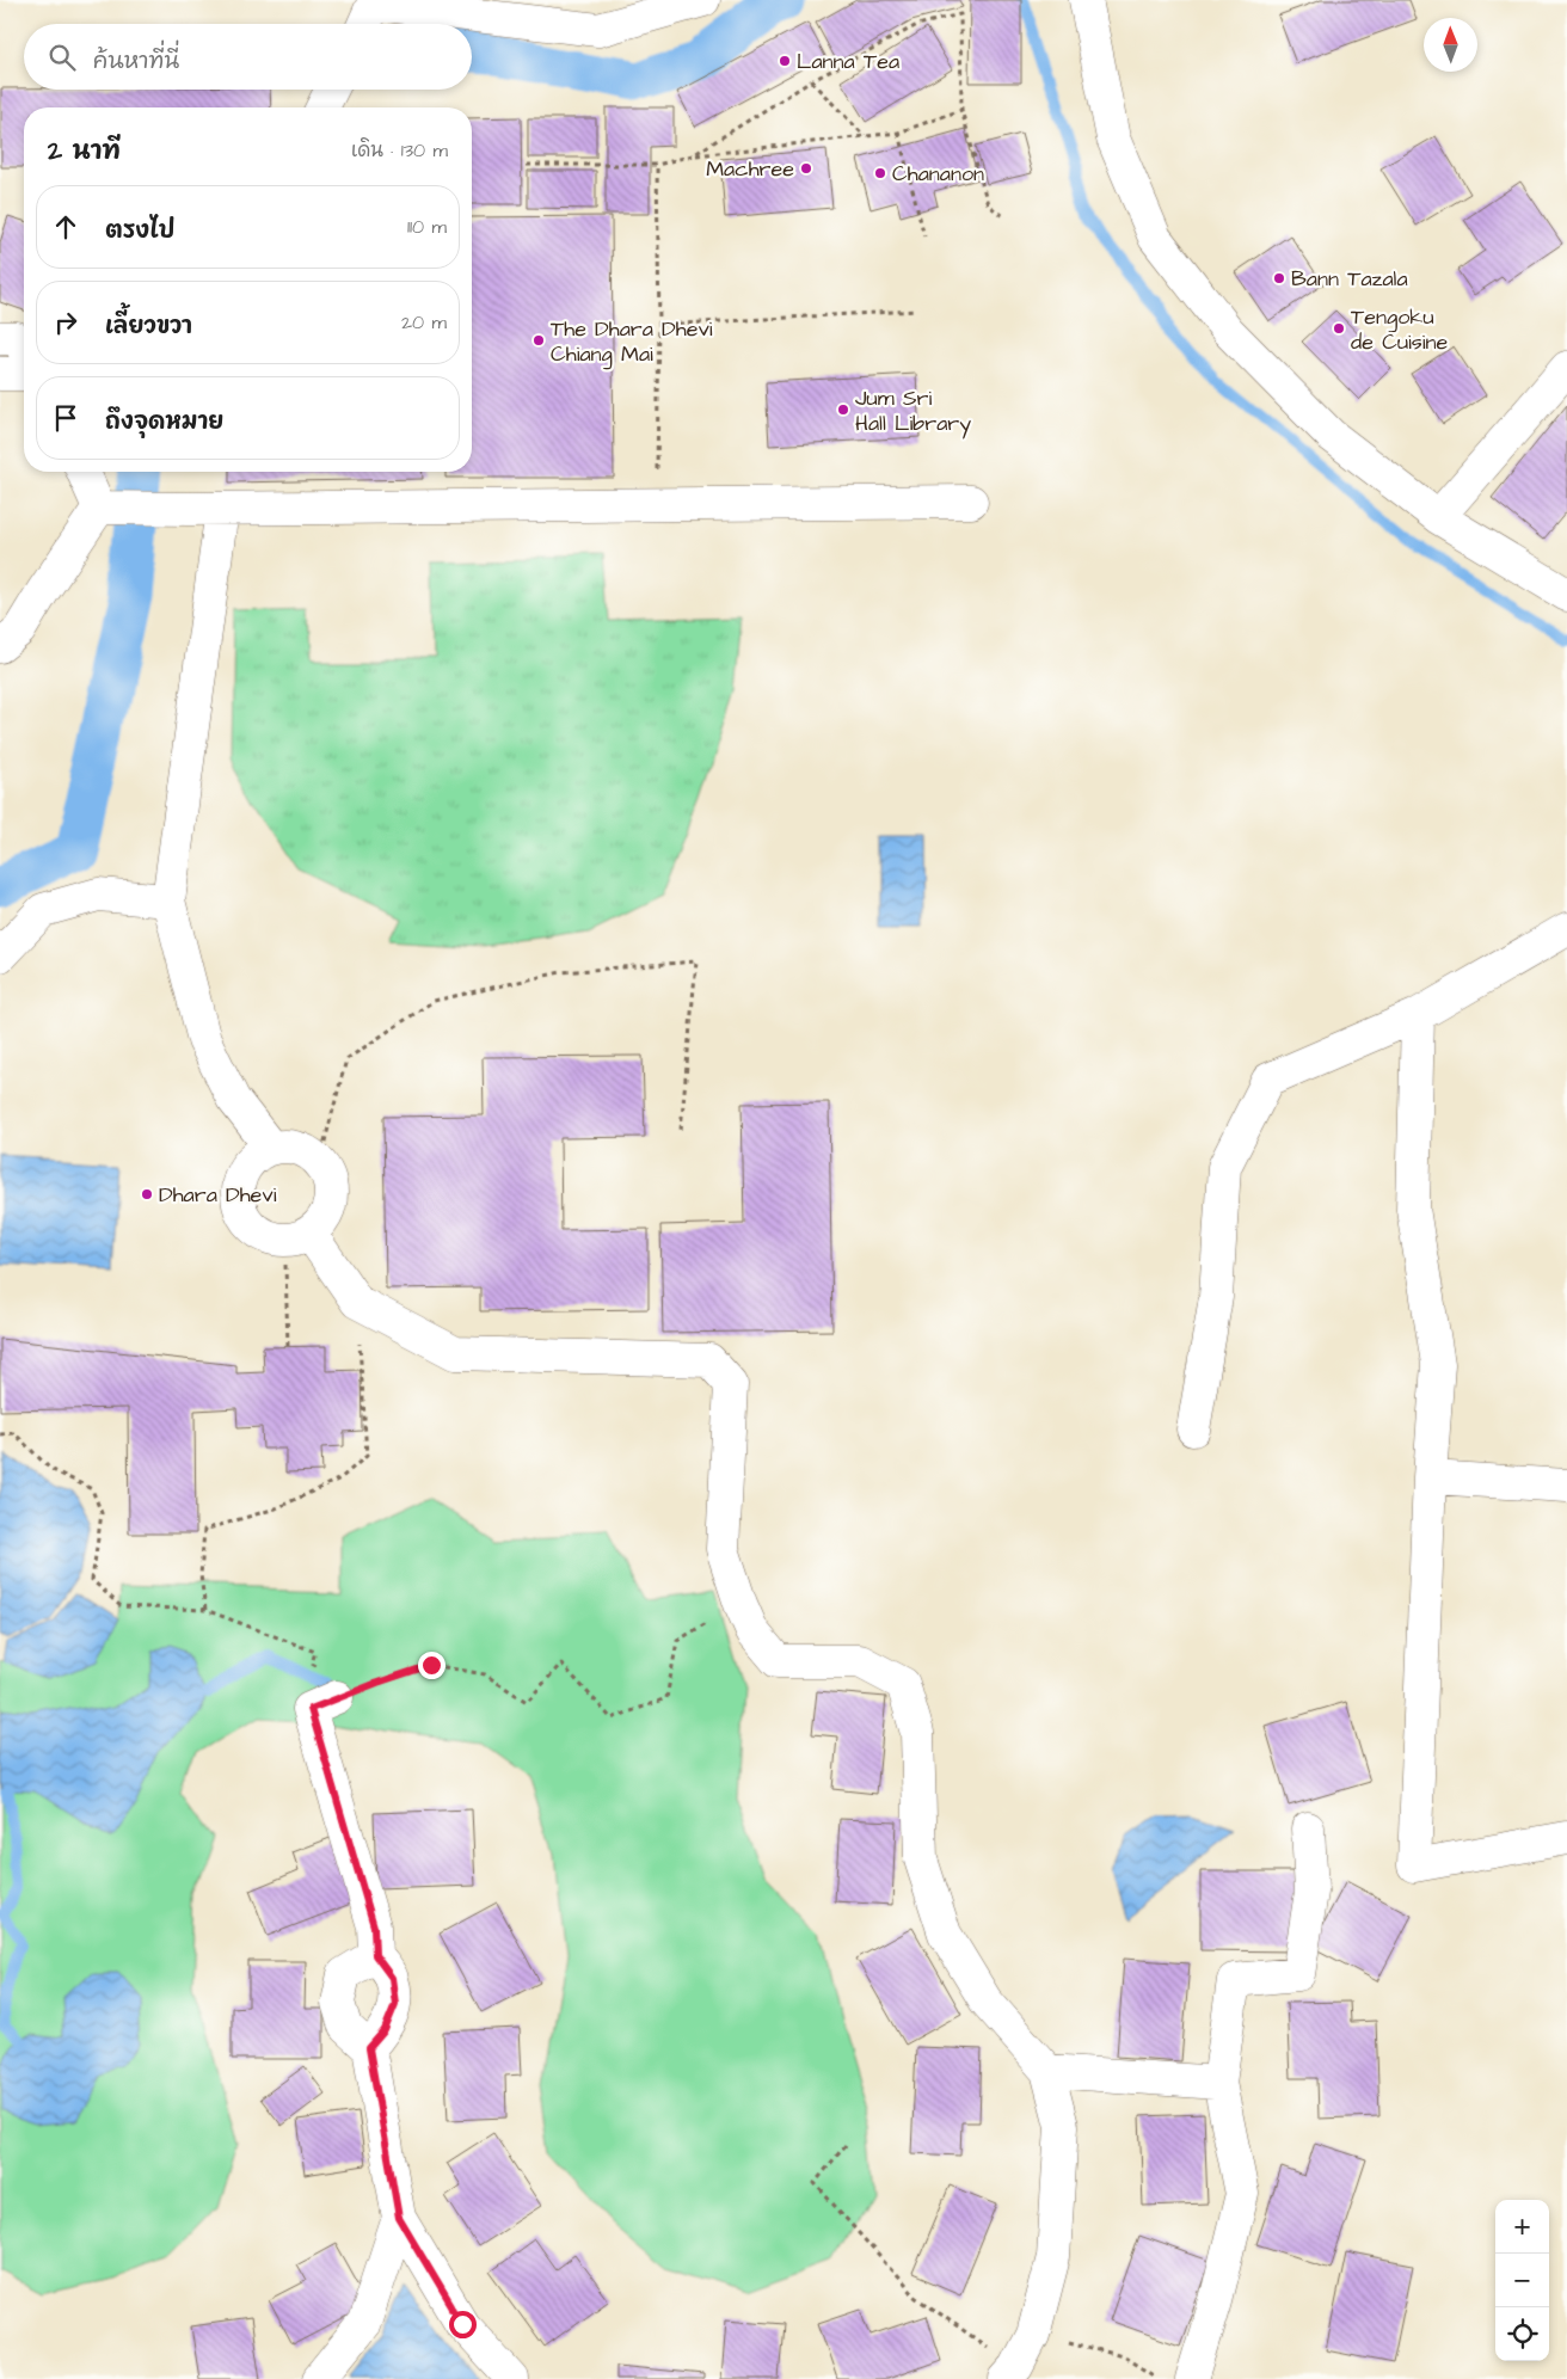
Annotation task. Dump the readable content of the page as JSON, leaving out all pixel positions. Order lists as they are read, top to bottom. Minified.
{"places":["Lanna Tea","Machree","Chananon","Bann Tazala","Tengoku de Cuisine","The Dhara Dhevi Chiang Mai","Jum Sri Hall Library","Dhara Dhevi"],"north":"top","page":{"search":"ค้นหาที่นี่","heading":["2 นาที","เดิน · 130 m"],"list":[["ตรงไป","110 m"],["เลี้ยวขวา","20 m"],"ถึงจุดหมาย"],"map_buttons":["+","−"]}}
